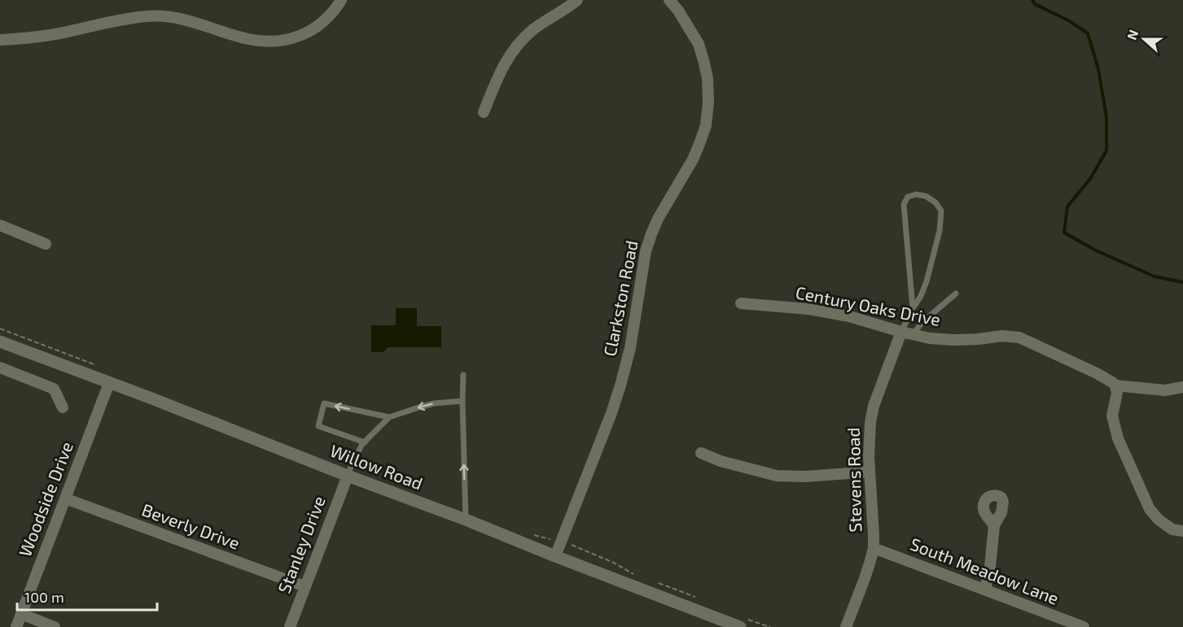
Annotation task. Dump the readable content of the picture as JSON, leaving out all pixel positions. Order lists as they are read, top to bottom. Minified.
{"streets":{"street":["Clarkston Road","Century Oaks Drive","Willow Road","Stevens Road","Woodside Drive","Beverly Drive","Stanley Drive","South Meadow Lane"]},"crossings":[["Clarkston Road","Willow Road"],["Century Oaks Drive","Stevens Road"],["Willow Road","Woodside Drive"],["Willow Road","Stanley Drive"],["Stevens Road","South Meadow Lane"],["Woodside Drive","Beverly Drive"],["Beverly Drive","Stanley Drive"]],"scale_bar":"100 m","north":"left"}
